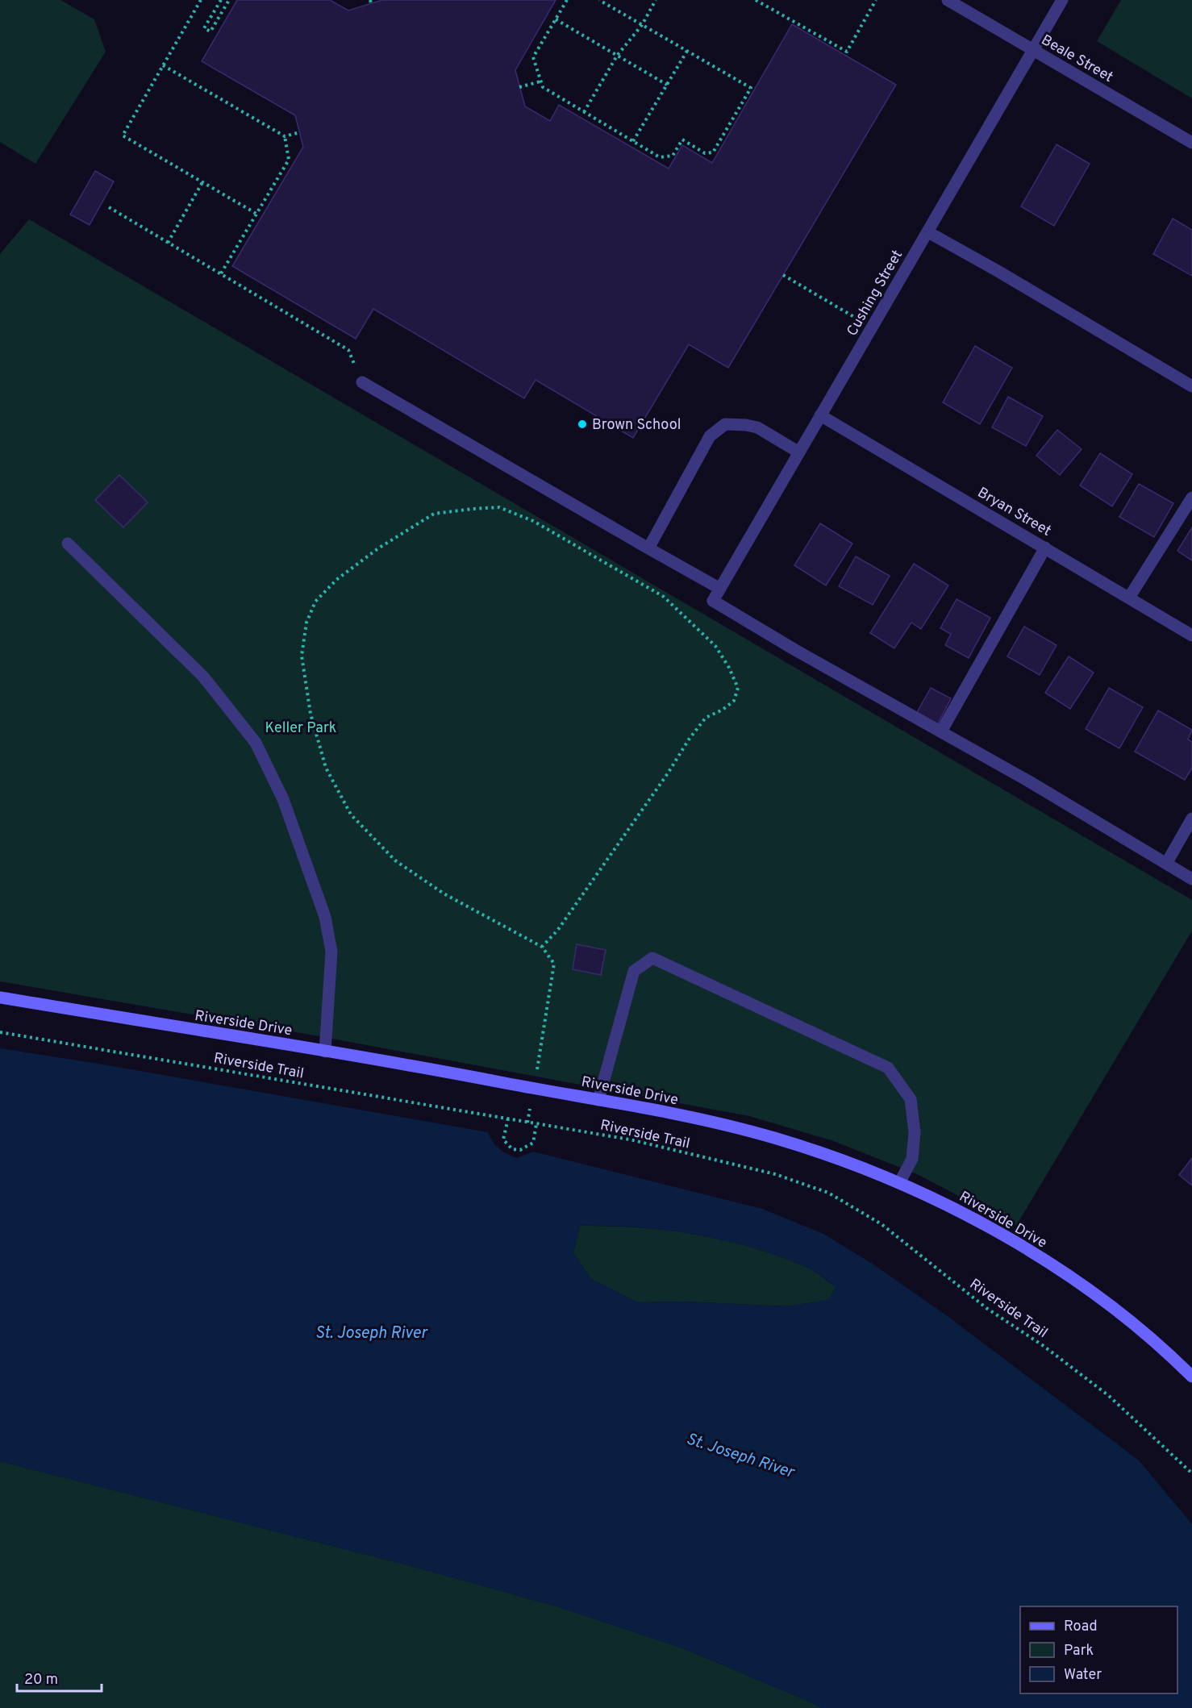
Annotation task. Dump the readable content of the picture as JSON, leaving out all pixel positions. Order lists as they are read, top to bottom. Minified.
{"streets":{"street":["Beale Street","Cushing Street","Bryan Street","Riverside Drive"],"path":["Riverside Trail"]},"crossings":[["Beale Street","Cushing Street"],["Cushing Street","Bryan Street"]],"water":["St. Joseph River"],"parks":["Keller Park"],"places":["Brown School"],"legend":["Road","Park","Water"],"scale_bar":"20 m"}
